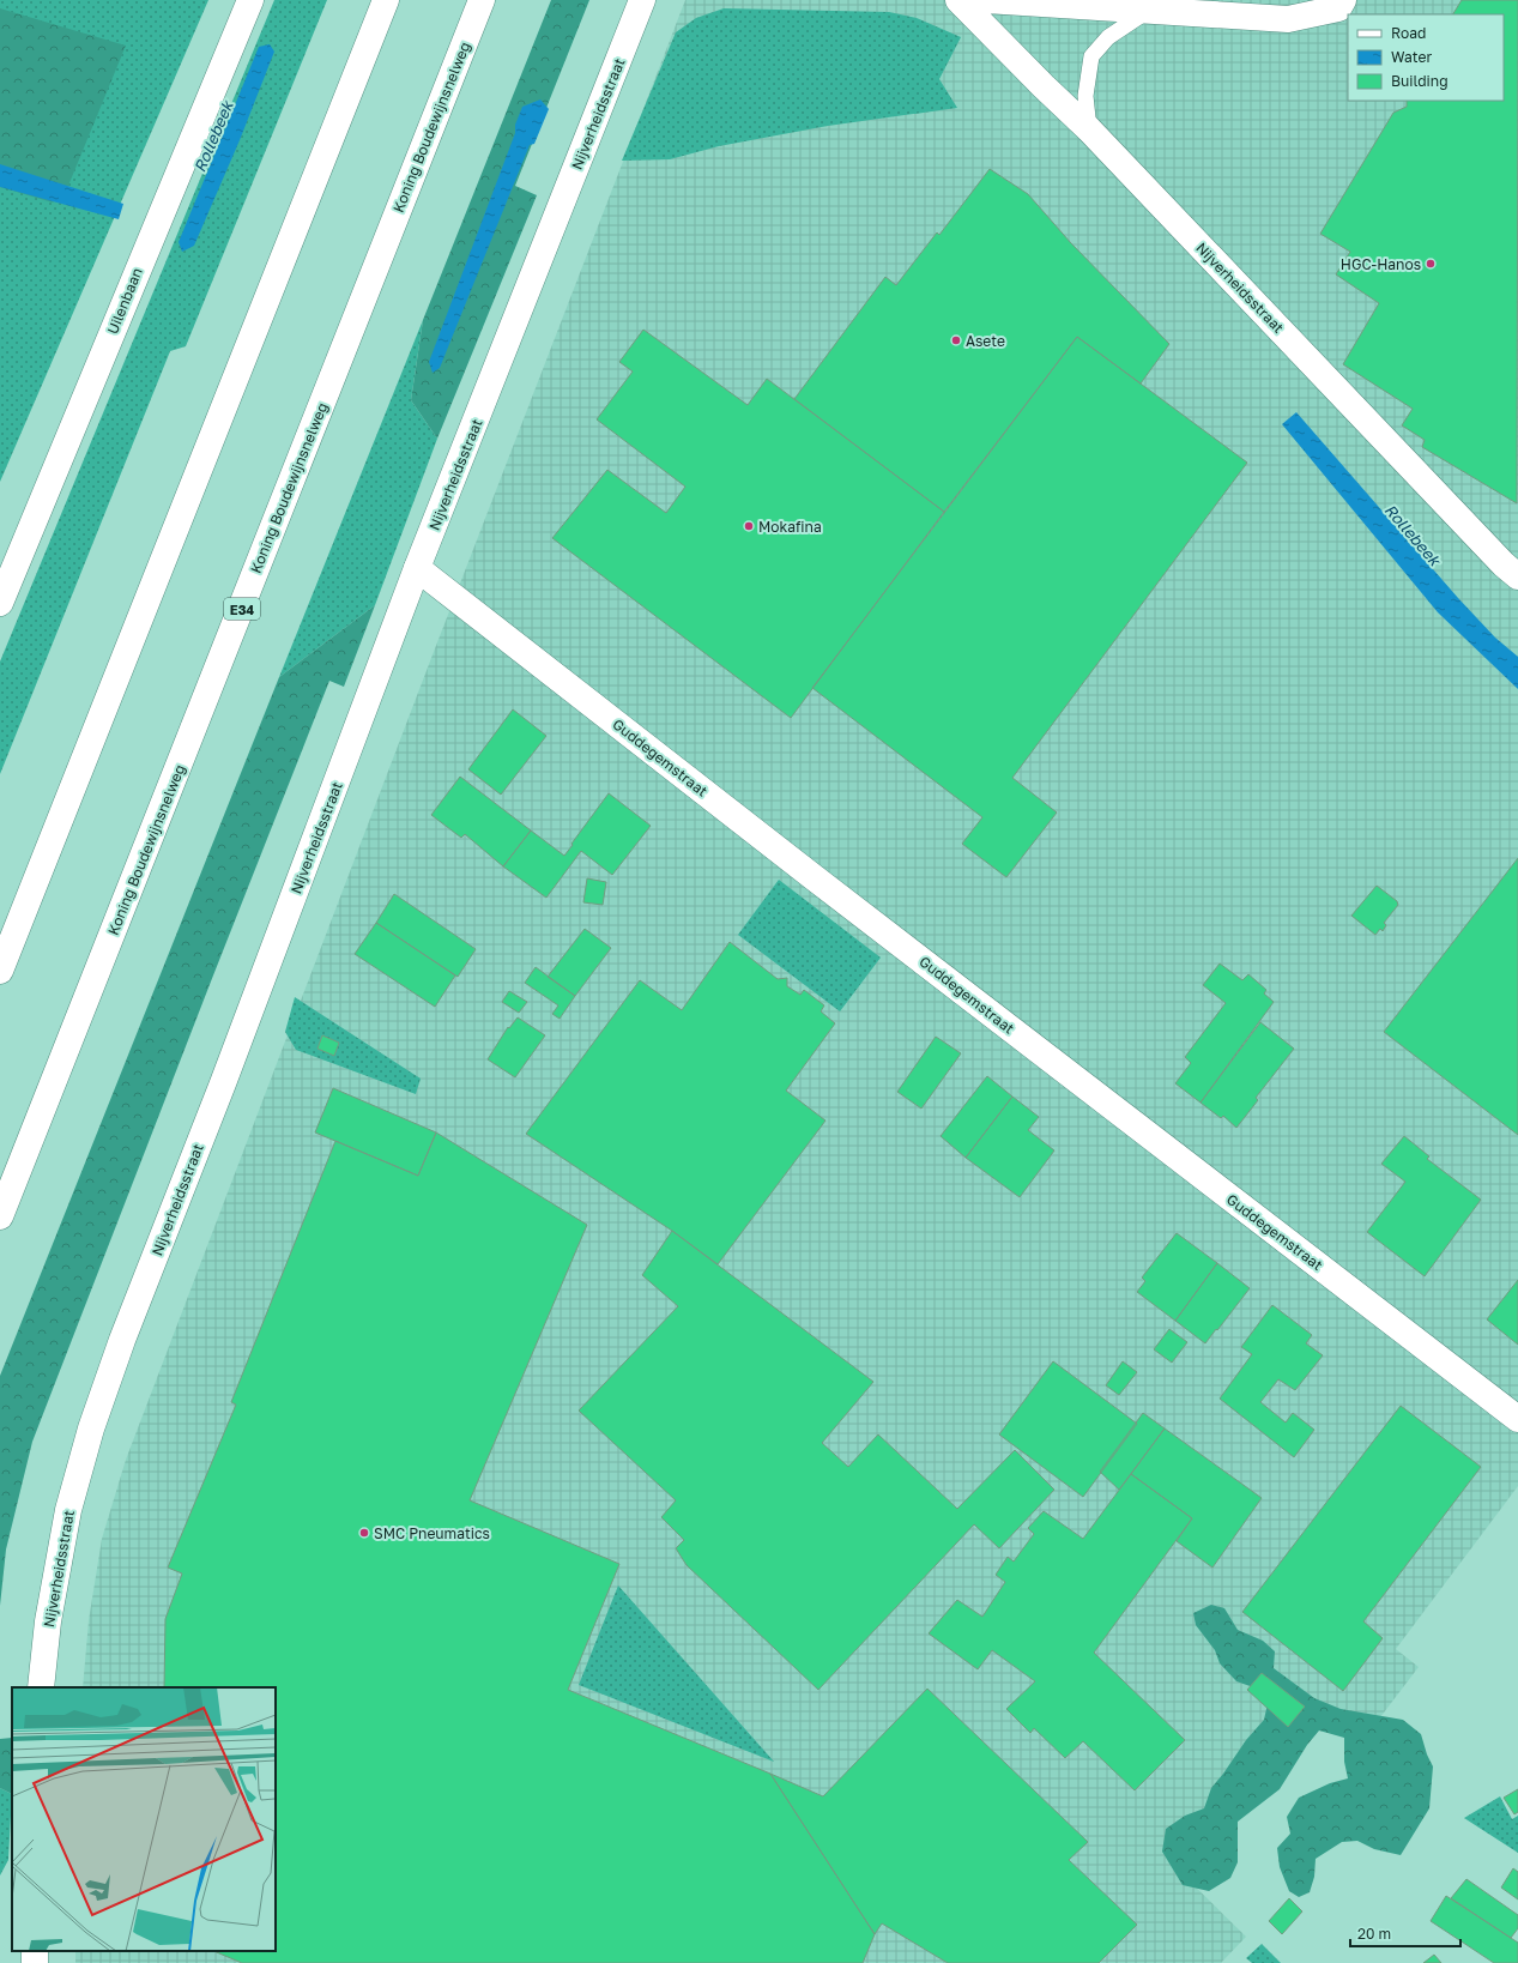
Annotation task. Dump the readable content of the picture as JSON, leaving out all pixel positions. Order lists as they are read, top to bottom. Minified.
{"streets":{"main road":["Nijverheidsstraat","Koning Boudewijnsnelweg","Uilenbaan","E34","Guddegemstraat"]},"crossings":[["Nijverheidsstraat","Guddegemstraat"]],"water":["Rollebeek"],"places":["HGC-Hanos","Asete","Mokafina","SMC Pneumatics"],"legend":["Road","Water","Building"],"scale_bar":"20 m"}
